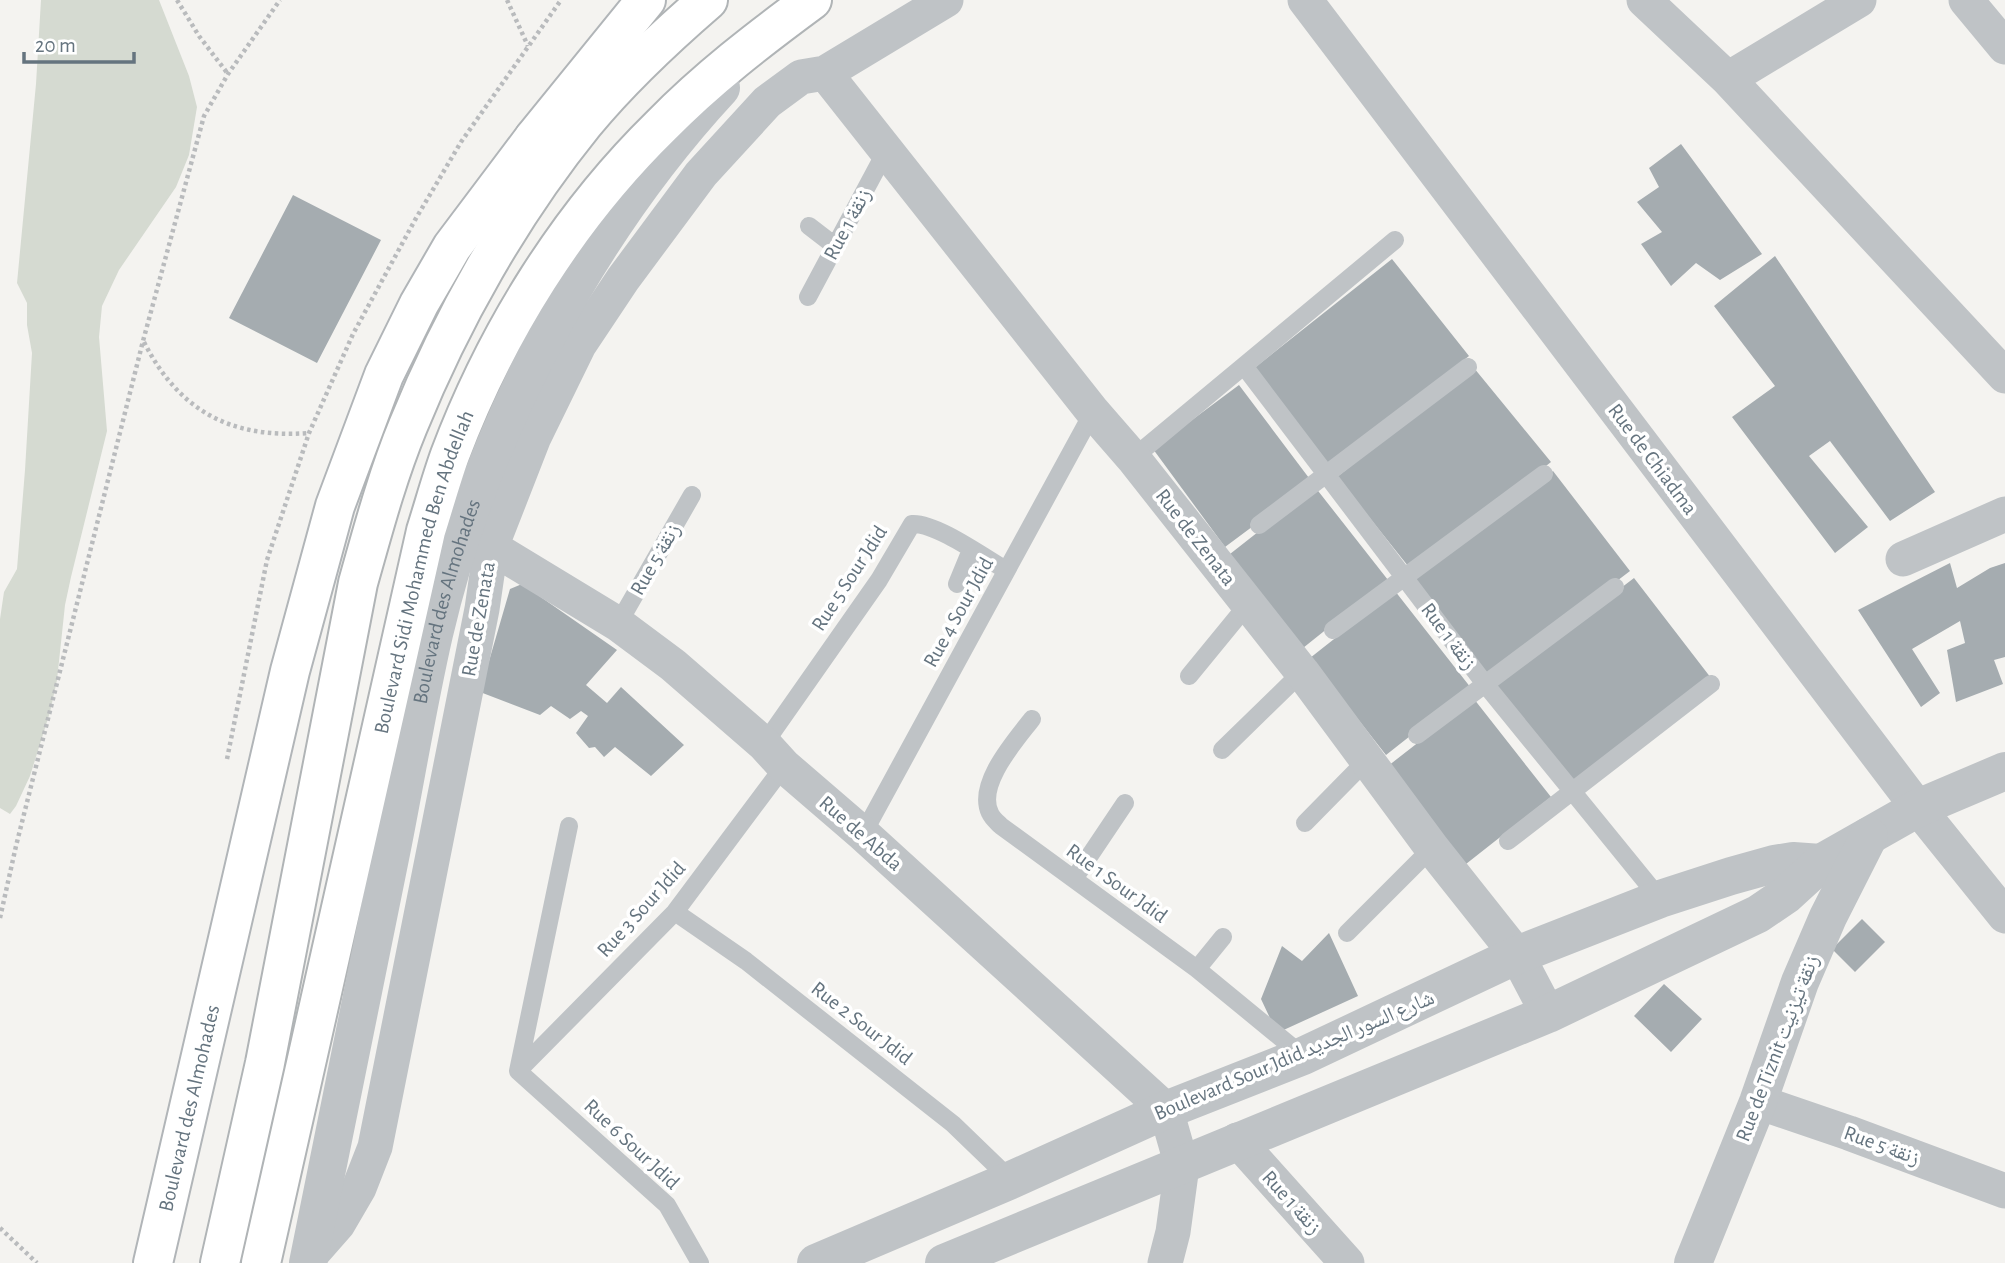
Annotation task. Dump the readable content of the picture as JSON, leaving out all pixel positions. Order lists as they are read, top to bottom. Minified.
{"streets":{"main road":["Boulevard Sidi Mohammed Ben Abdellah","Boulevard des Almohades"],"street":["Rue 1 زنقة","Rue de Chiadma","Rue de Zenata","Rue 5 زنقة","Rue de Abda","Rue de Tiznit زنقة تيزنيت","Boulevard Sour Jdid شارع السور الجديد"],"lane":["Rue 5 Sour Jdid","Rue 4 Sour Jdid","Rue 1 Sour Jdid","Rue 3 Sour Jdid","Rue 2 Sour Jdid","Rue 6 Sour Jdid"]},"crossings":[["Rue 1 زنقة","Rue de Zenata"],["Rue 1 زنقة","Boulevard Sour Jdid شارع السور الجديد"],["Rue de Zenata","Boulevard des Almohades"],["Rue de Zenata","Rue 4 Sour Jdid"],["Rue de Zenata","Rue de Abda"],["Rue de Zenata","Boulevard Sour Jdid شارع السور الجديد"],["Rue 5 زنقة","Rue de Abda"],["Rue 5 زنقة","Rue de Tiznit زنقة تيزنيت"],["Boulevard Sidi Mohammed Ben Abdellah","Boulevard des Almohades"],["Rue 5 Sour Jdid","Rue 4 Sour Jdid"],["Rue 5 Sour Jdid","Rue de Abda"],["Rue 5 Sour Jdid","Rue 3 Sour Jdid"],["Rue 4 Sour Jdid","Rue de Abda"],["Rue de Abda","Rue 3 Sour Jdid"],["Rue de Abda","Boulevard Sour Jdid شارع السور الجديد"],["Rue 1 Sour Jdid","Boulevard Sour Jdid شارع السور الجديد"],["Rue 3 Sour Jdid","Rue 2 Sour Jdid"],["Rue 3 Sour Jdid","Rue 6 Sour Jdid"],["Rue 2 Sour Jdid","Boulevard Sour Jdid شارع السور الجديد"]],"scale_bar":"20 m"}
